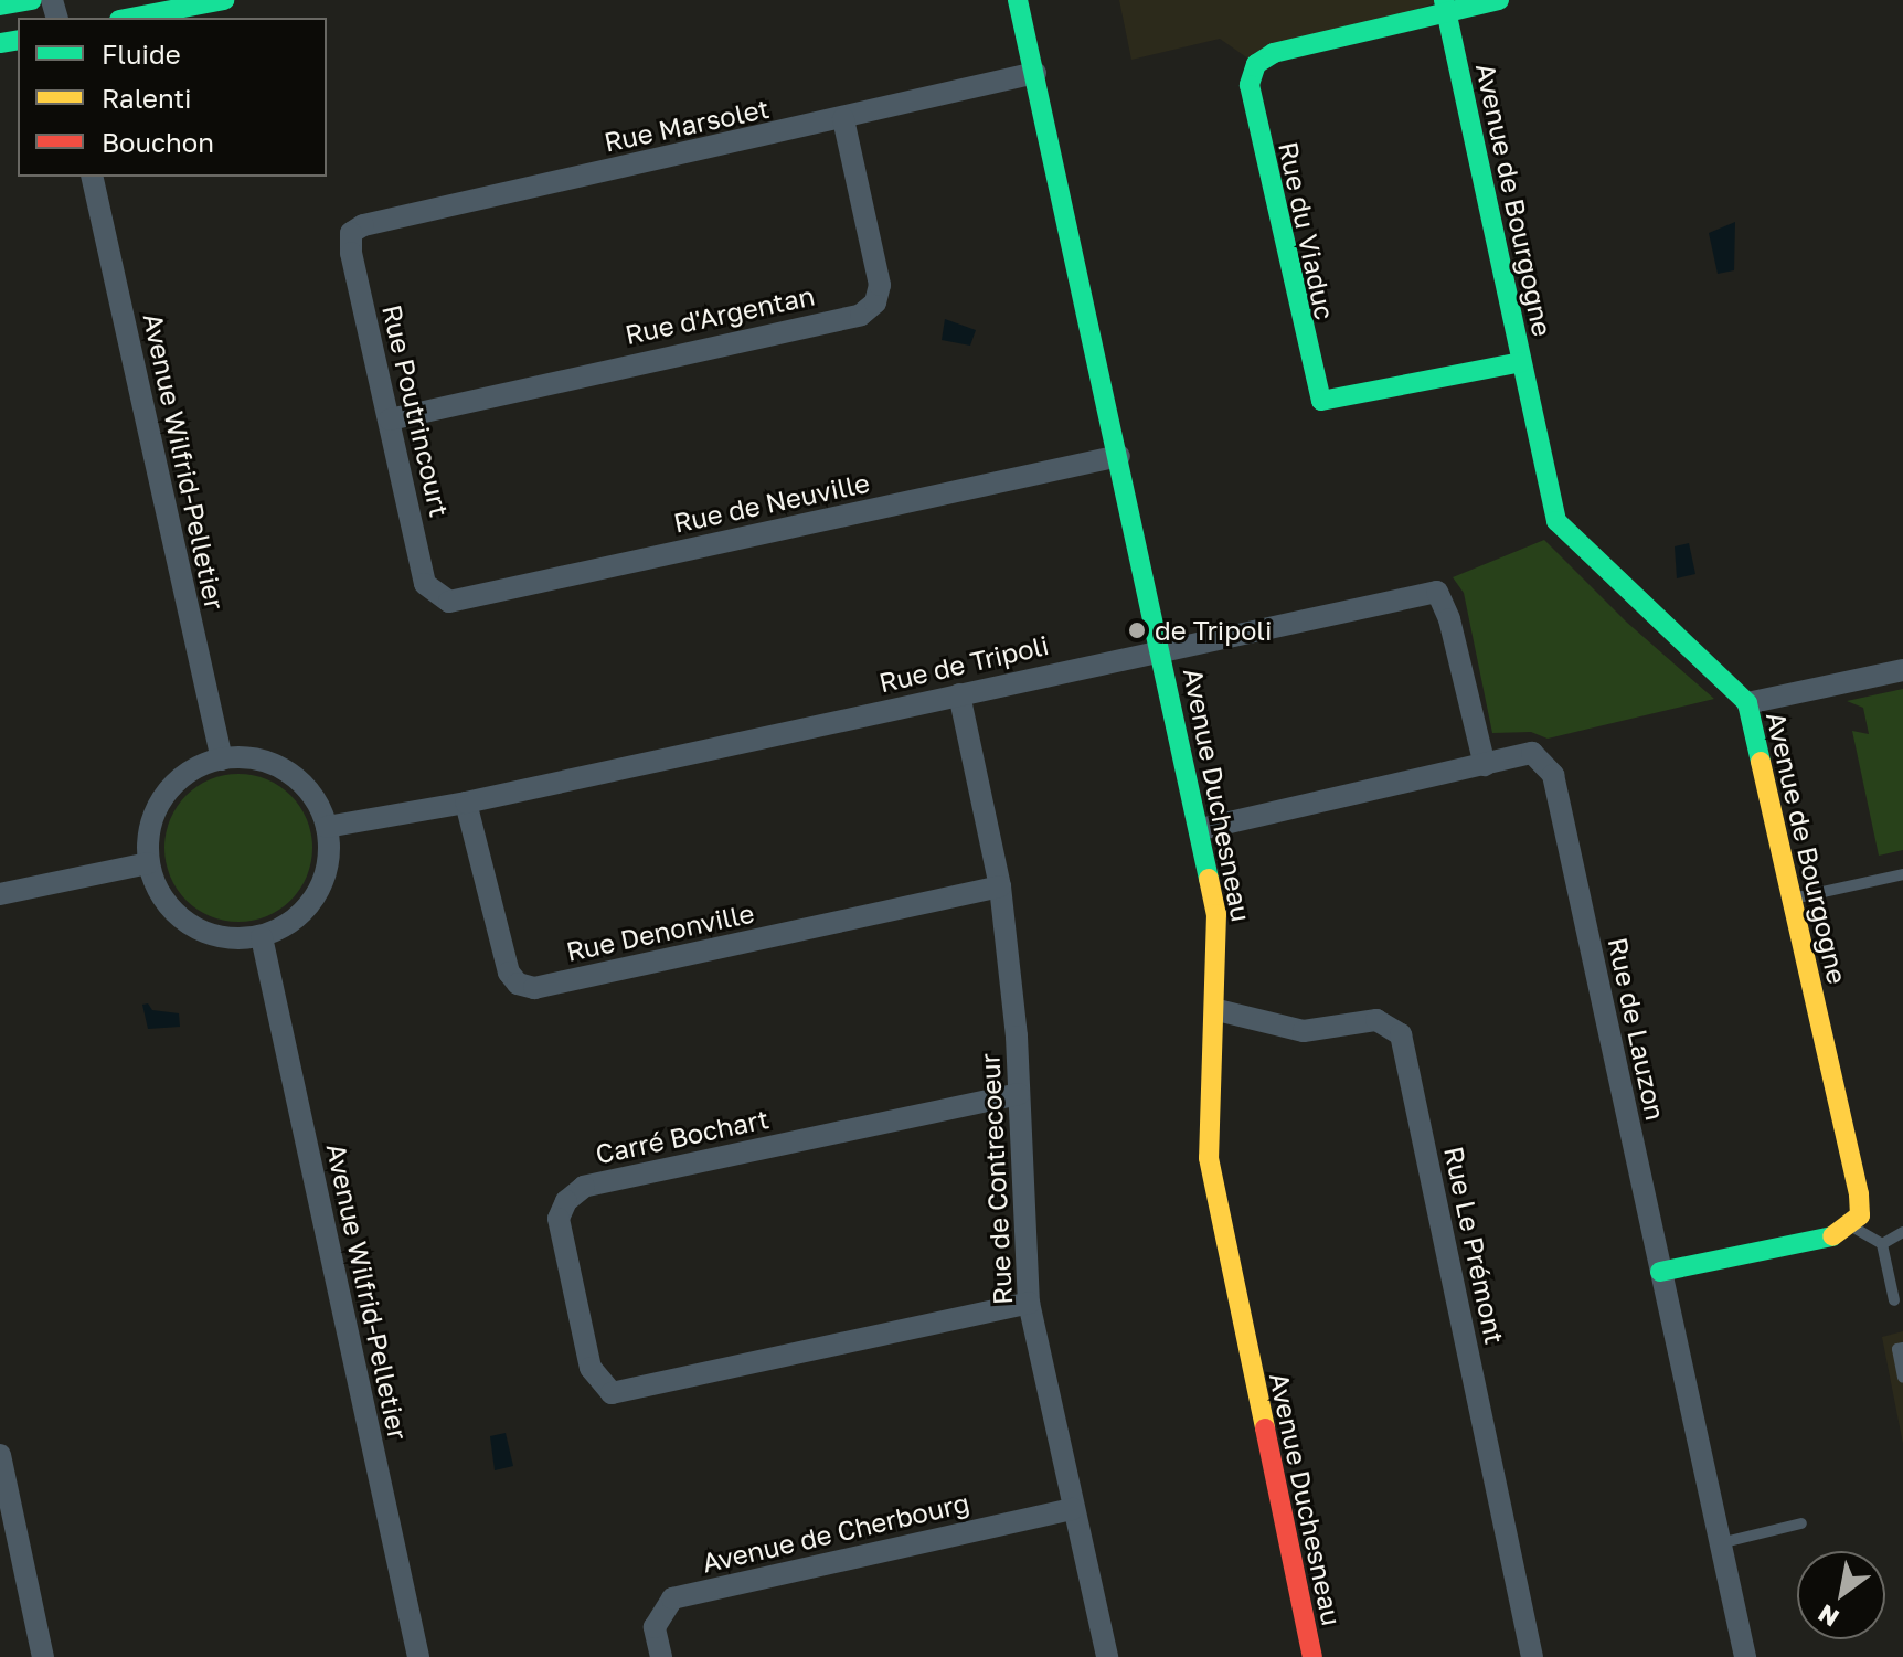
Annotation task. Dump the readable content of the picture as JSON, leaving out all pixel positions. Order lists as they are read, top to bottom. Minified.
{"streets":{"street":["Rue Marsolet","Avenue de Bourgogne","Rue du Viaduc","Rue d'Argentan","Rue Poutrincourt","Avenue Wilfrid-Pelletier","Rue de Neuville","Rue de Tripoli","Avenue Duchesneau","Rue Denonville","Rue de Lauzon","Carré Bochart","Rue de Contrecoeur","Rue Le Prémont","Avenue de Cherbourg"]},"crossings":[["Rue Marsolet","Rue d'Argentan"],["Rue Marsolet","Rue Poutrincourt"],["Rue Marsolet","Avenue Duchesneau"],["Avenue de Bourgogne","Rue du Viaduc"],["Rue d'Argentan","Rue Poutrincourt"],["Rue Poutrincourt","Rue de Neuville"],["Avenue Wilfrid-Pelletier","Rue de Tripoli"],["Rue de Neuville","Avenue Duchesneau"],["Rue de Tripoli","Avenue Duchesneau"],["Rue de Tripoli","Rue Denonville"],["Rue de Tripoli","Rue de Lauzon"],["Rue de Tripoli","Rue de Contrecoeur"],["Avenue Duchesneau","Rue de Lauzon"],["Avenue Duchesneau","Rue Le Prémont"],["Rue Denonville","Rue de Contrecoeur"],["Carré Bochart","Rue de Contrecoeur"],["Rue de Contrecoeur","Avenue de Cherbourg"]],"places":["de Tripoli"],"legend":["Fluide","Ralenti","Bouchon"],"north":"bottom left"}
